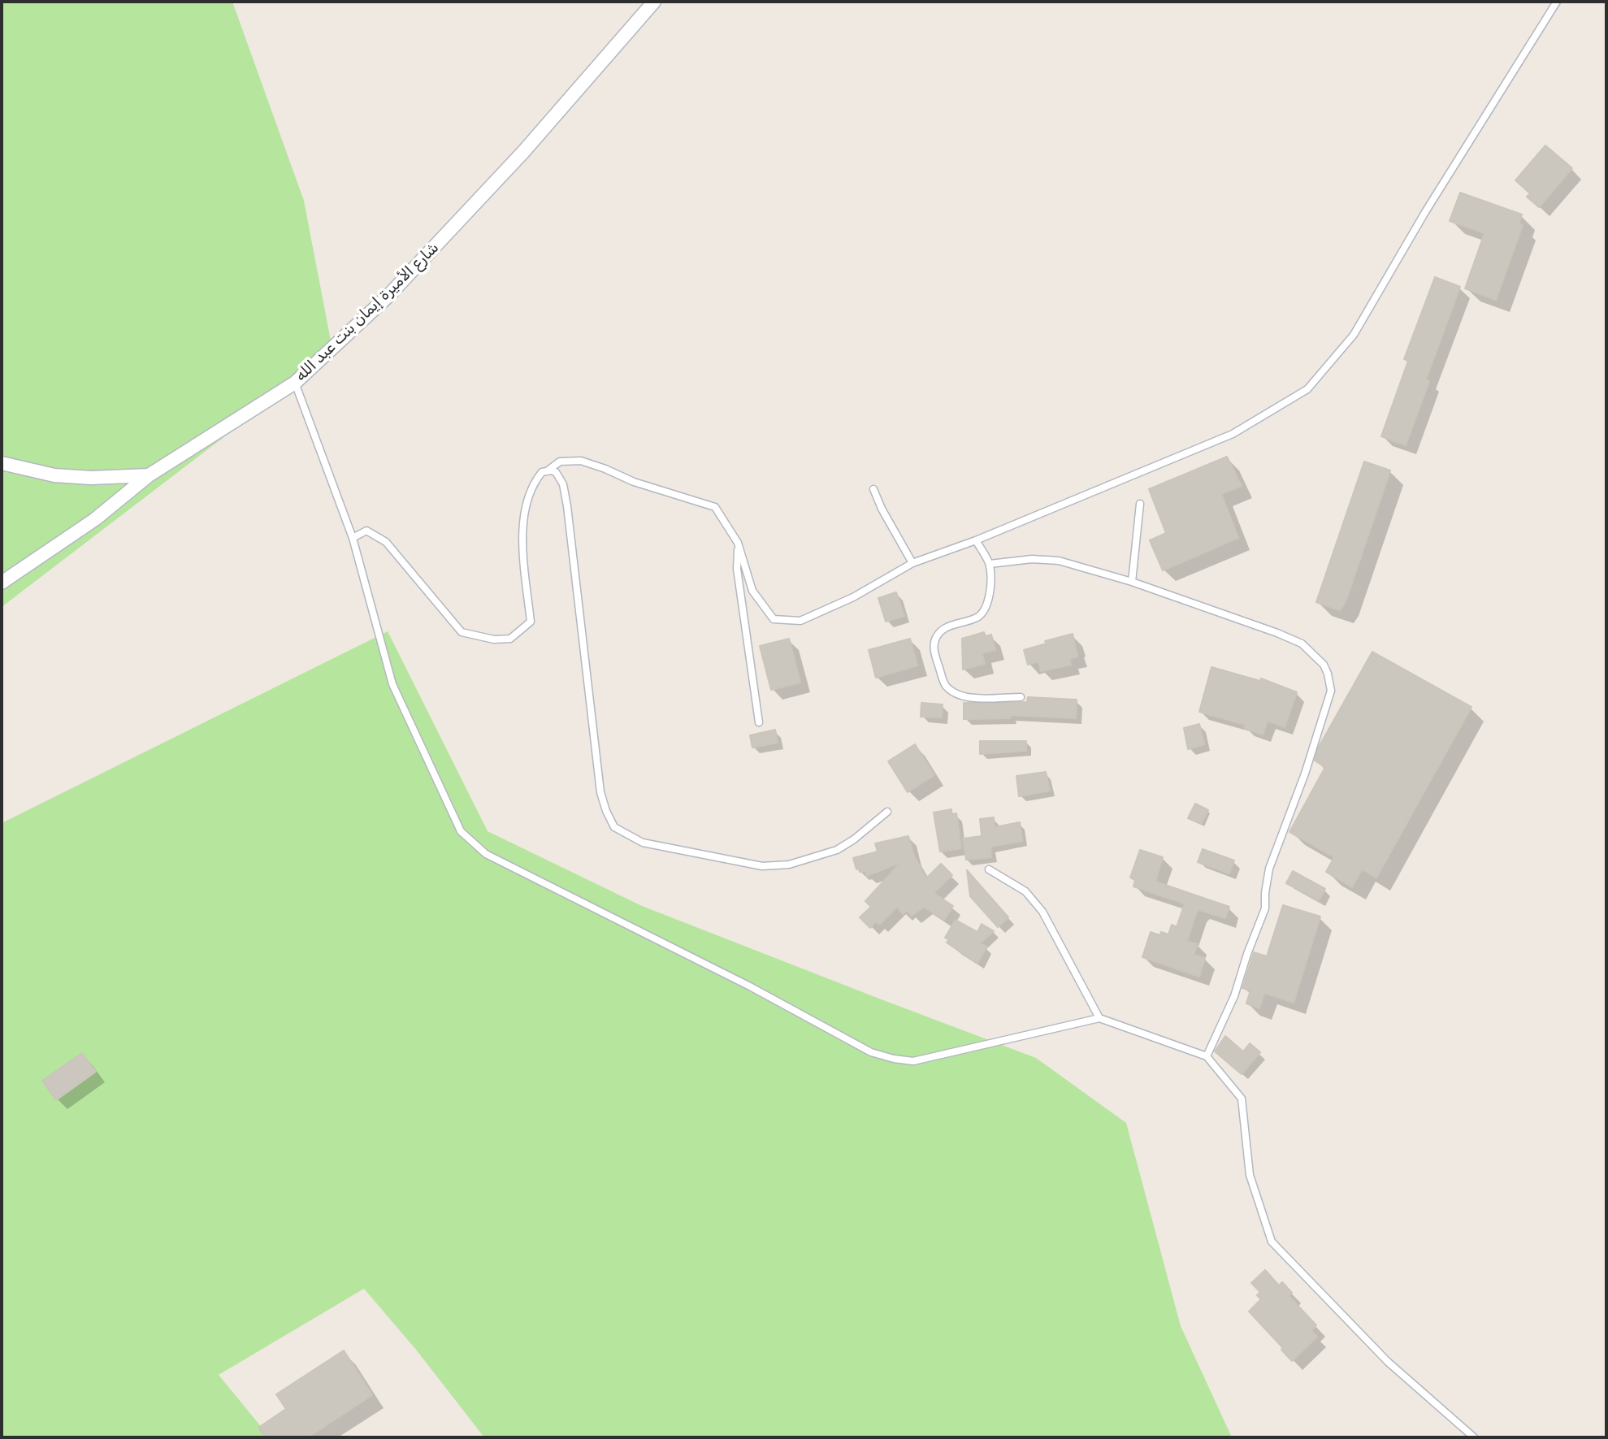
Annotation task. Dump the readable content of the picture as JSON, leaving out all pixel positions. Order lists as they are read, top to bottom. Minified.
{"streets":{"street":["شارع الأميرة إيمان بنت عبد الله"]}}
